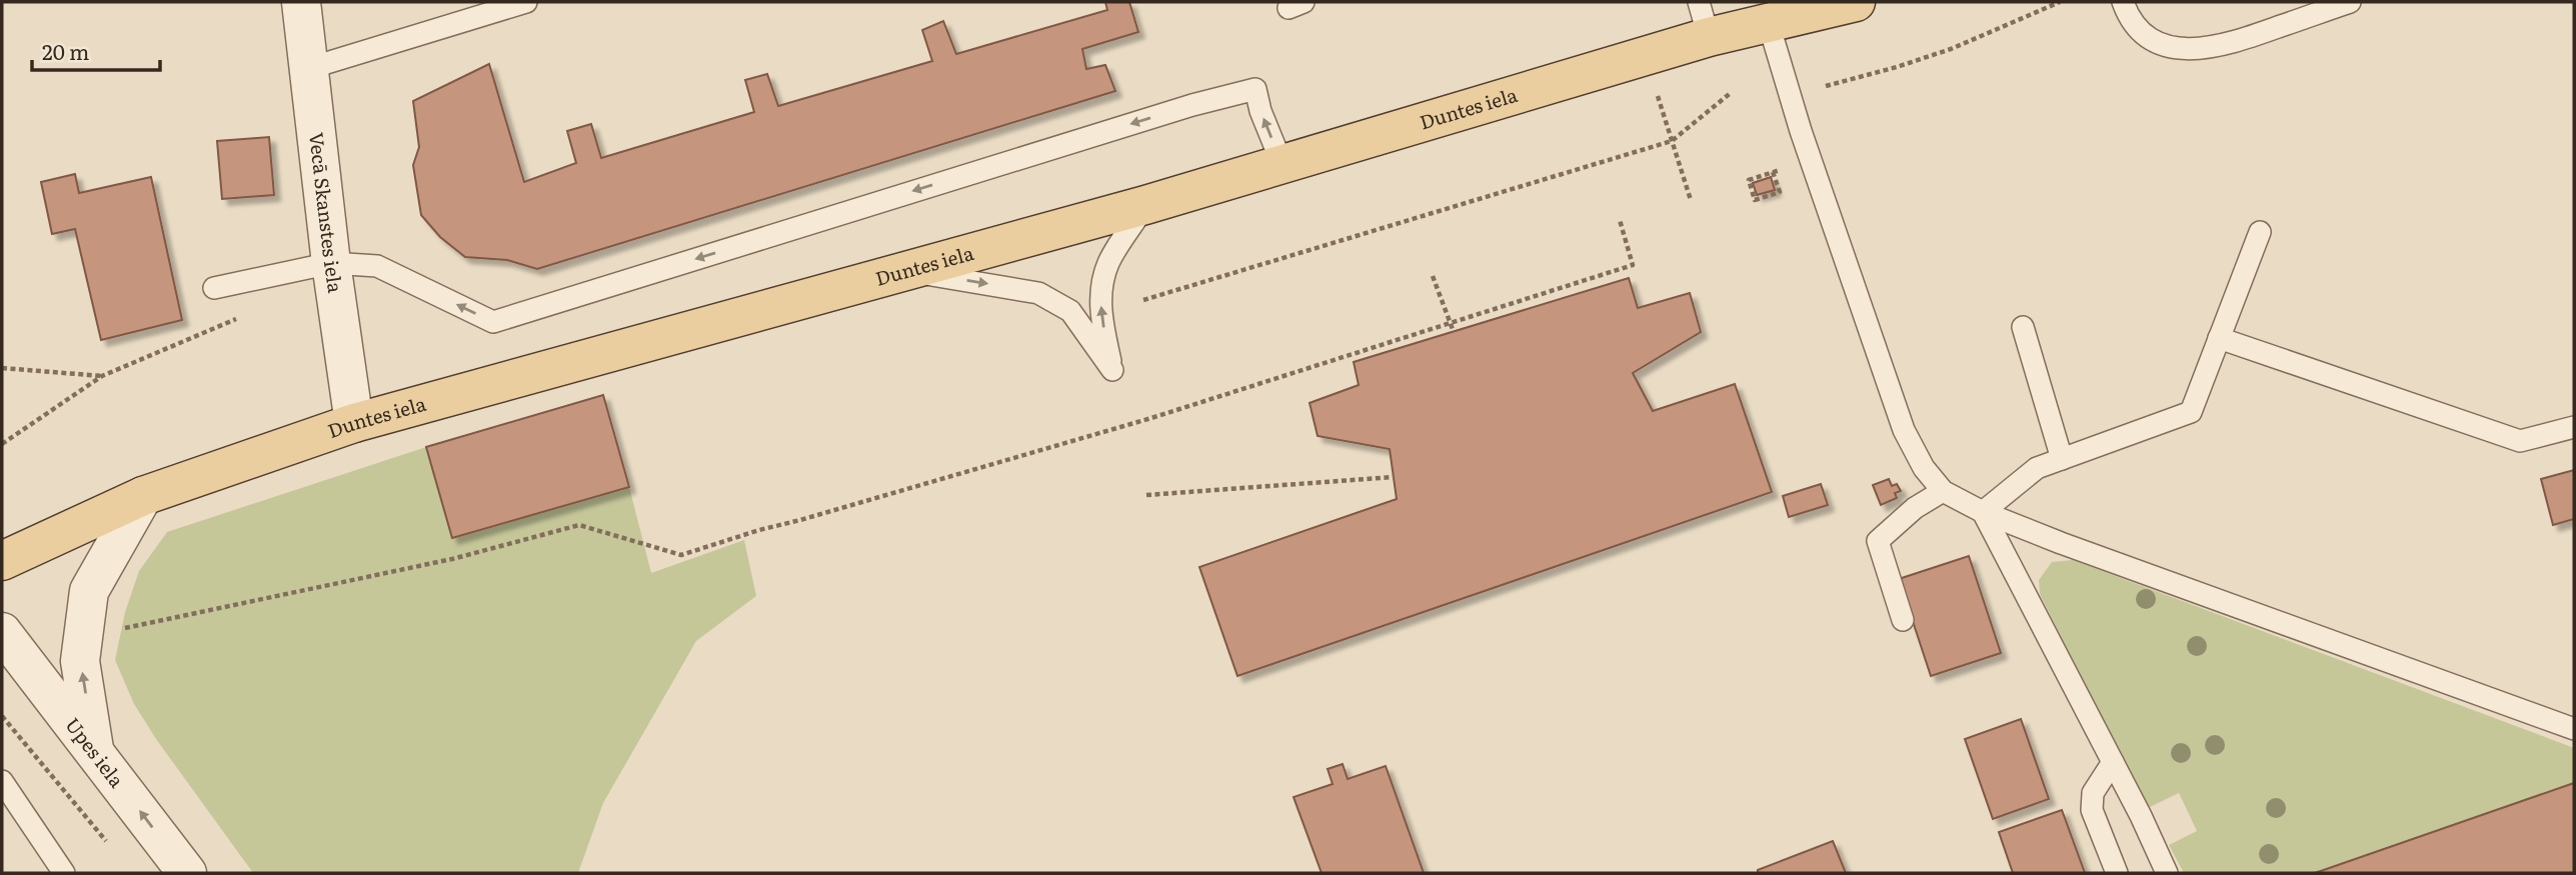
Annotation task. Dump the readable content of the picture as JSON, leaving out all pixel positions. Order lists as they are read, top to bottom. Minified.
{"streets":{"main road":["Duntes iela"],"street":["Vecā Skanstes iela","Upes iela"]},"crossings":[["Duntes iela","Vecā Skanstes iela"]],"one_way":["Upes iela"],"scale_bar":"20 m"}
